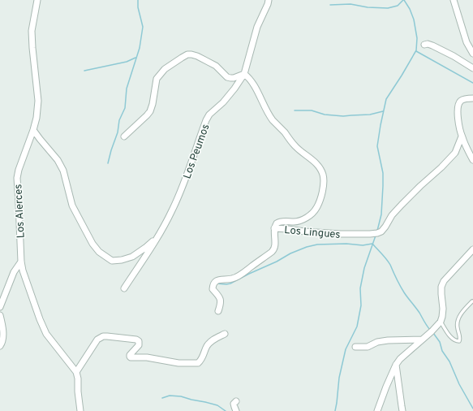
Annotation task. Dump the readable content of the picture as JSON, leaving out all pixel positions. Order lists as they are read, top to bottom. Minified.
{"streets":{"street":["Los Peumos","Los Alerces","Los Lingues"]},"crossings":[["Los Peumos","Los Lingues"]]}
